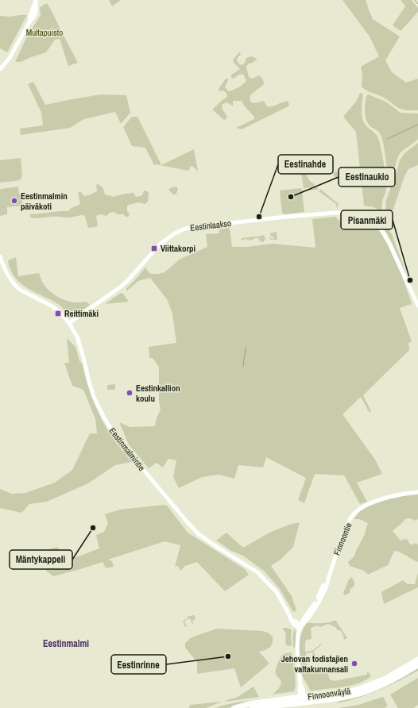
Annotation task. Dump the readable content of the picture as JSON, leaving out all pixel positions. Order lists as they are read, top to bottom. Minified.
{"streets":{"main road":["Finnoonväylä"],"street":["Eestinlaakso","Eestinmalmintie","Finnoontie"]},"crossings":[["Eestinlaakso","Eestinmalmintie"],["Eestinmalmintie","Finnoontie"],["Finnoontie","Finnoonväylä"]],"districts":["Eestinmalmi"],"parks":["Multapuisto"],"places":{"other":["Eestinaukio","Eestinmalmin päiväkoti","Eestinahde","Pisanmäki","Eestinkallion koulu","Mäntykappeli","Eestinrinne","Jehovan todistajien valtakunnansali"],"transit":["Viittakorpi","Reittimäki"]}}
